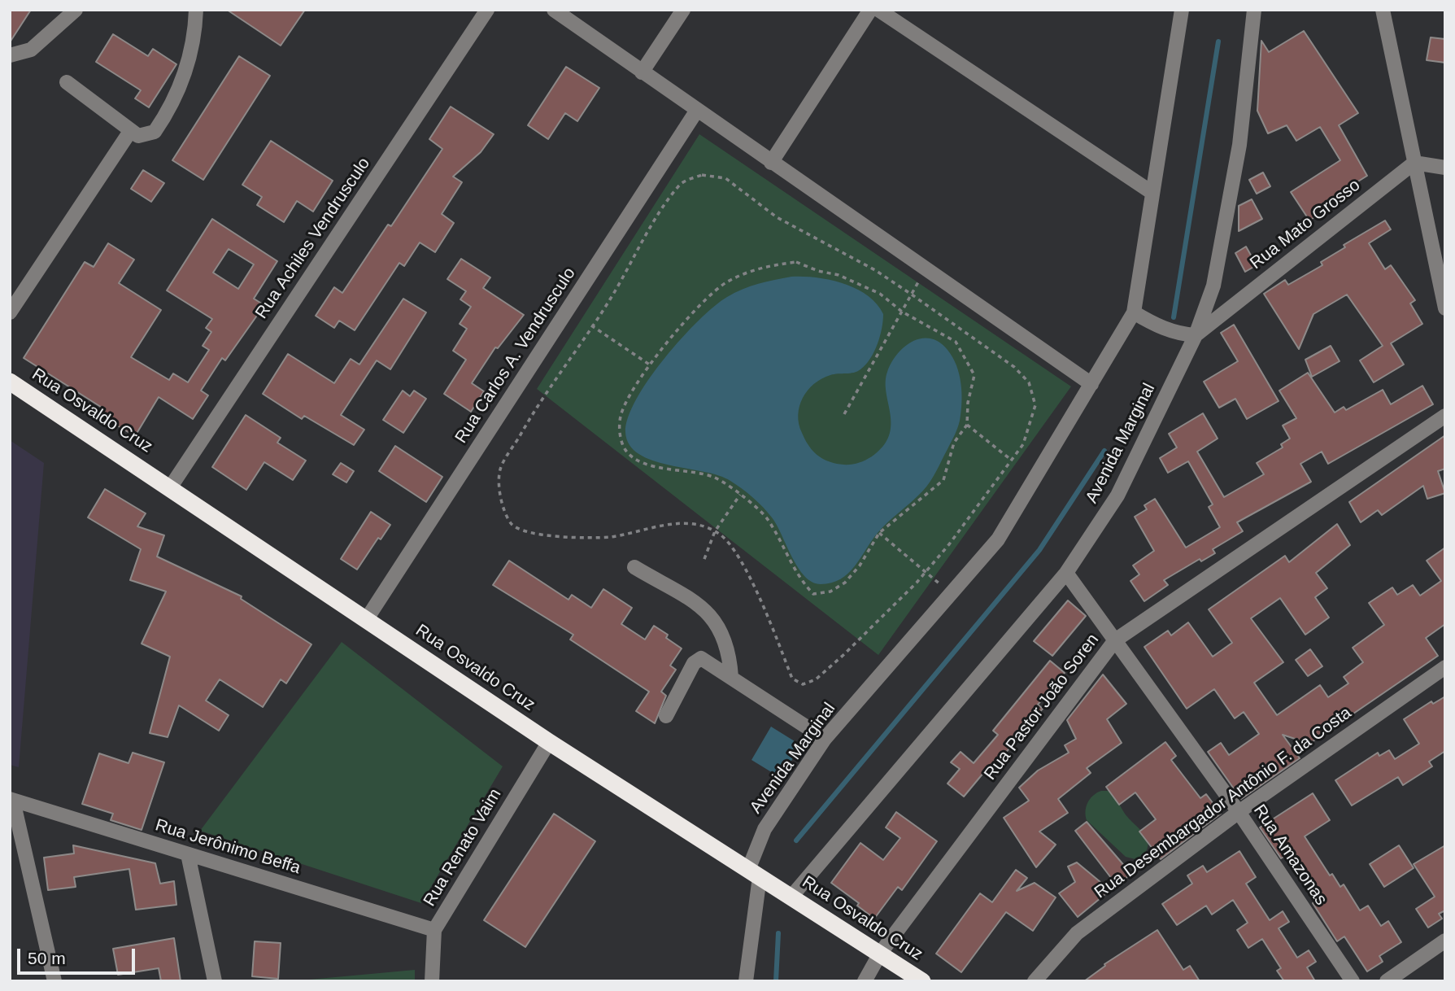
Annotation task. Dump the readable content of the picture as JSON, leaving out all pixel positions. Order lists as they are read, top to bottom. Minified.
{"streets":{"highway":["Rua Osvaldo Cruz"],"street":["Rua Mato Grosso","Rua Achiles Vendrusculo","Rua Carlos A. Vendrusculo","Avenida Marginal","Rua Pastor João Soren","Rua Desembargador Antônio F. da Costa","Rua Jerônimo Beffa","Rua Renato Vaim","Rua Amazonas"]},"crossings":[["Rua Mato Grosso","Avenida Marginal"],["Rua Achiles Vendrusculo","Rua Osvaldo Cruz"],["Rua Carlos A. Vendrusculo","Rua Osvaldo Cruz"],["Rua Osvaldo Cruz","Avenida Marginal"],["Rua Osvaldo Cruz","Rua Pastor João Soren"],["Rua Osvaldo Cruz","Rua Renato Vaim"],["Avenida Marginal","Rua Amazonas"],["Rua Pastor João Soren","Rua Amazonas"],["Rua Desembargador Antônio F. da Costa","Rua Amazonas"],["Rua Jerônimo Beffa","Rua Renato Vaim"]],"scale_bar":"50 m"}
